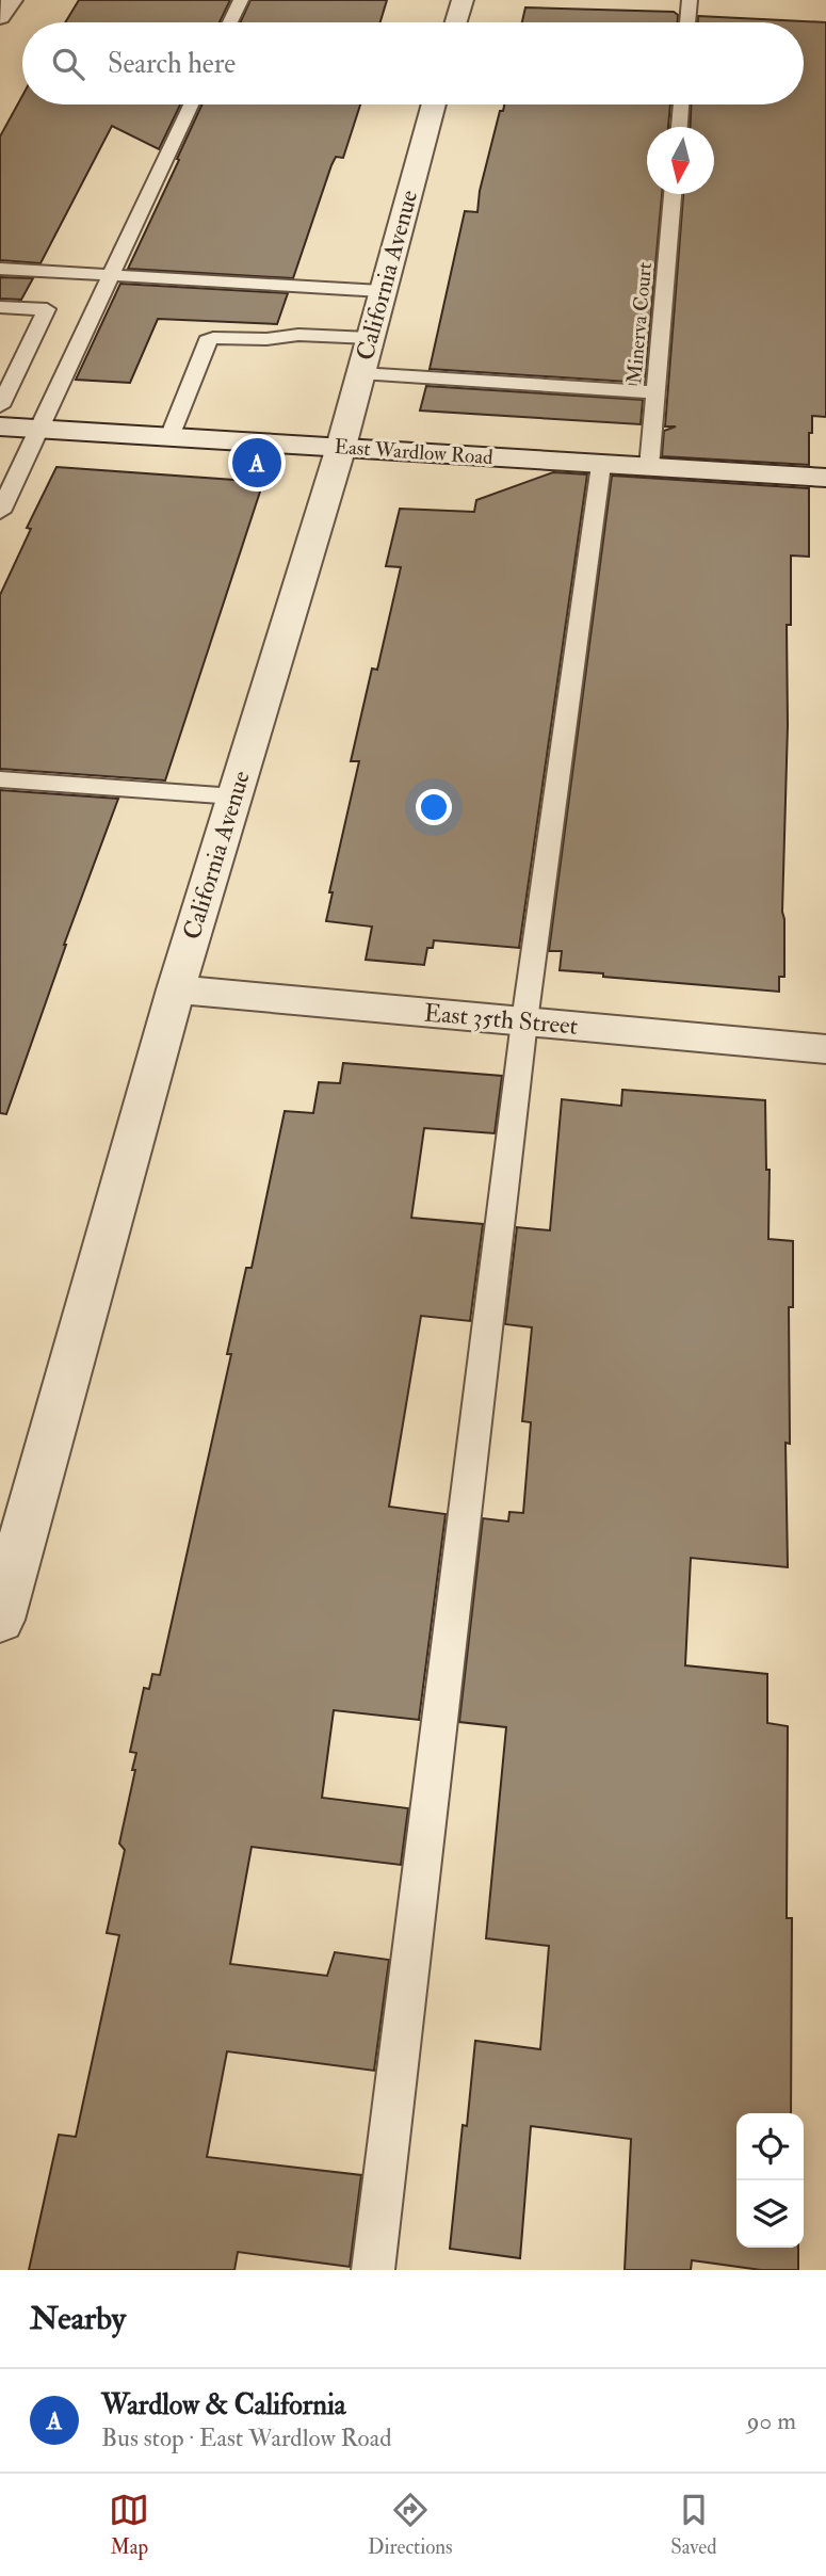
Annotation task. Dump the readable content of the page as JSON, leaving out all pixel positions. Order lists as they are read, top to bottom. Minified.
{"streets":{"street":["California Avenue","East Wardlow Road","East 35th Street"],"lane":["Minerva Court"]},"crossings":[["California Avenue","East Wardlow Road"],["California Avenue","East 35th Street"],["Minerva Court","East Wardlow Road"]],"north":"bottom","page":{"search":"Search here","pins":"A","heading":"Nearby","list":[{"mark":"A","name":"Wardlow & California","note":"Bus stop · East Wardlow Road","value":"90 m"}],"nav":["Map","Directions","Saved"]}}
